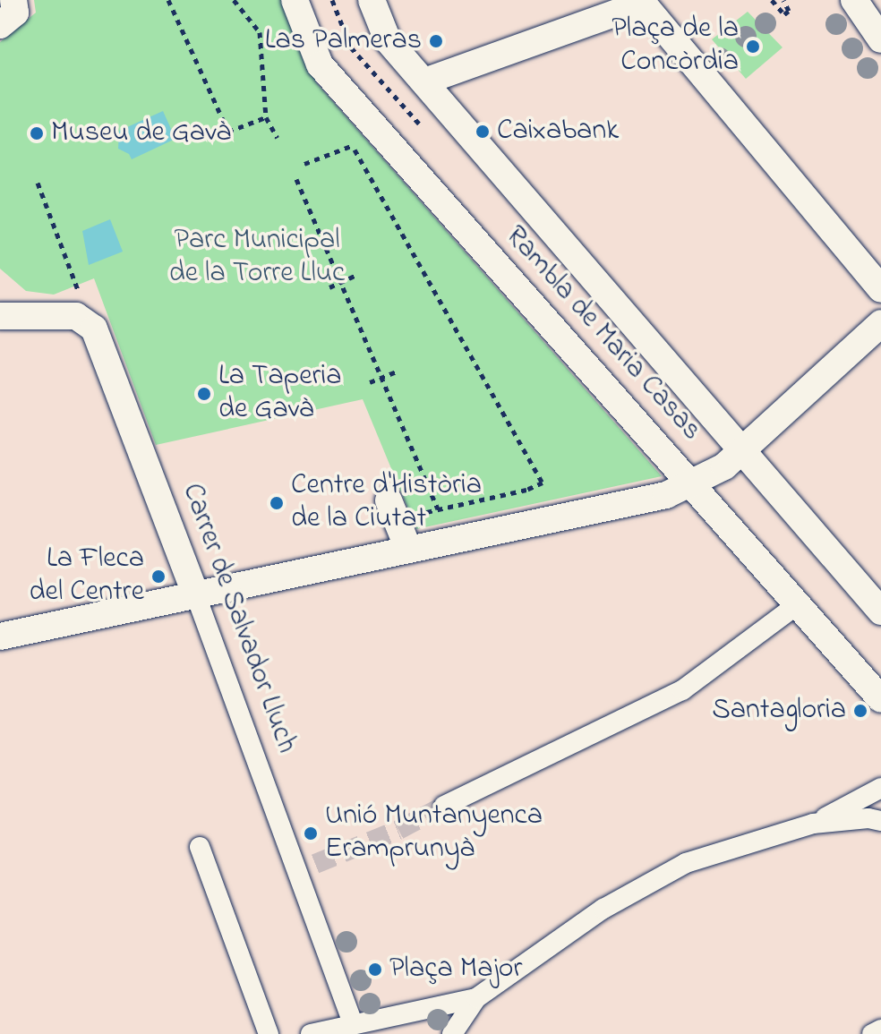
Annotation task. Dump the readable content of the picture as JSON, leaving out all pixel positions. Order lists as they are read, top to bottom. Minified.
{"streets":{"street":["Rambla de Maria Casas","Carrer de Salvador Lluch"]},"parks":["Parc Municipal de la Torre Lluc"],"places":["Las Palmeras","Plaça de la Concòrdia","Caixabank","Museu de Gavà","La Taperia de Gavà","Centre d'Història de la Ciutat","La Fleca del Centre","Santagloria","Unió Muntanyenca Eramprunyà","Plaça Major"]}
